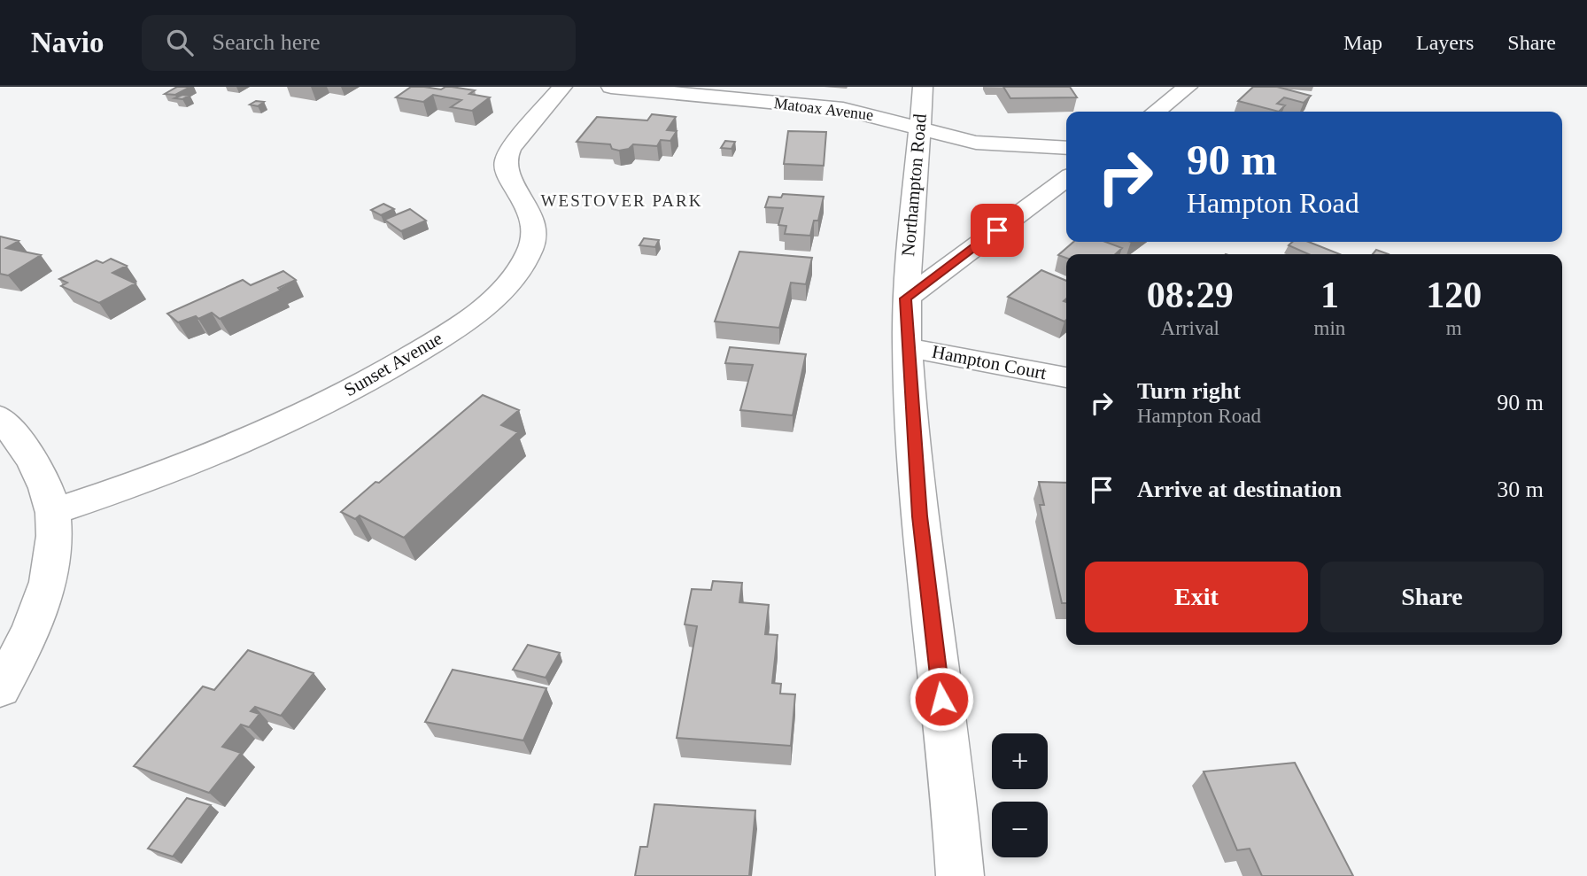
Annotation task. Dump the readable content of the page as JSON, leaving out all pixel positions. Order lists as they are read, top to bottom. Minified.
{"streets":{"street":["Matoax Avenue","Northampton Road","Hampton Court","Sunset Avenue"]},"crossings":[["Matoax Avenue","Northampton Road"],["Northampton Road","Hampton Court"]],"districts":["WESTOVER PARK"],"page":{"header":"Navio","search":"Search here","nav":["Map","Layers","Share"],"turn":["90 m","Hampton Road"],"eta":["08:29","Arrival","1","min","120","m"],"list":[{"name":"Turn right","note":"Hampton Road","value":"90 m"},{"name":"Arrive at destination","value":"30 m"}],"buttons":["Exit","Share"],"map_buttons":["+","−"]}}
